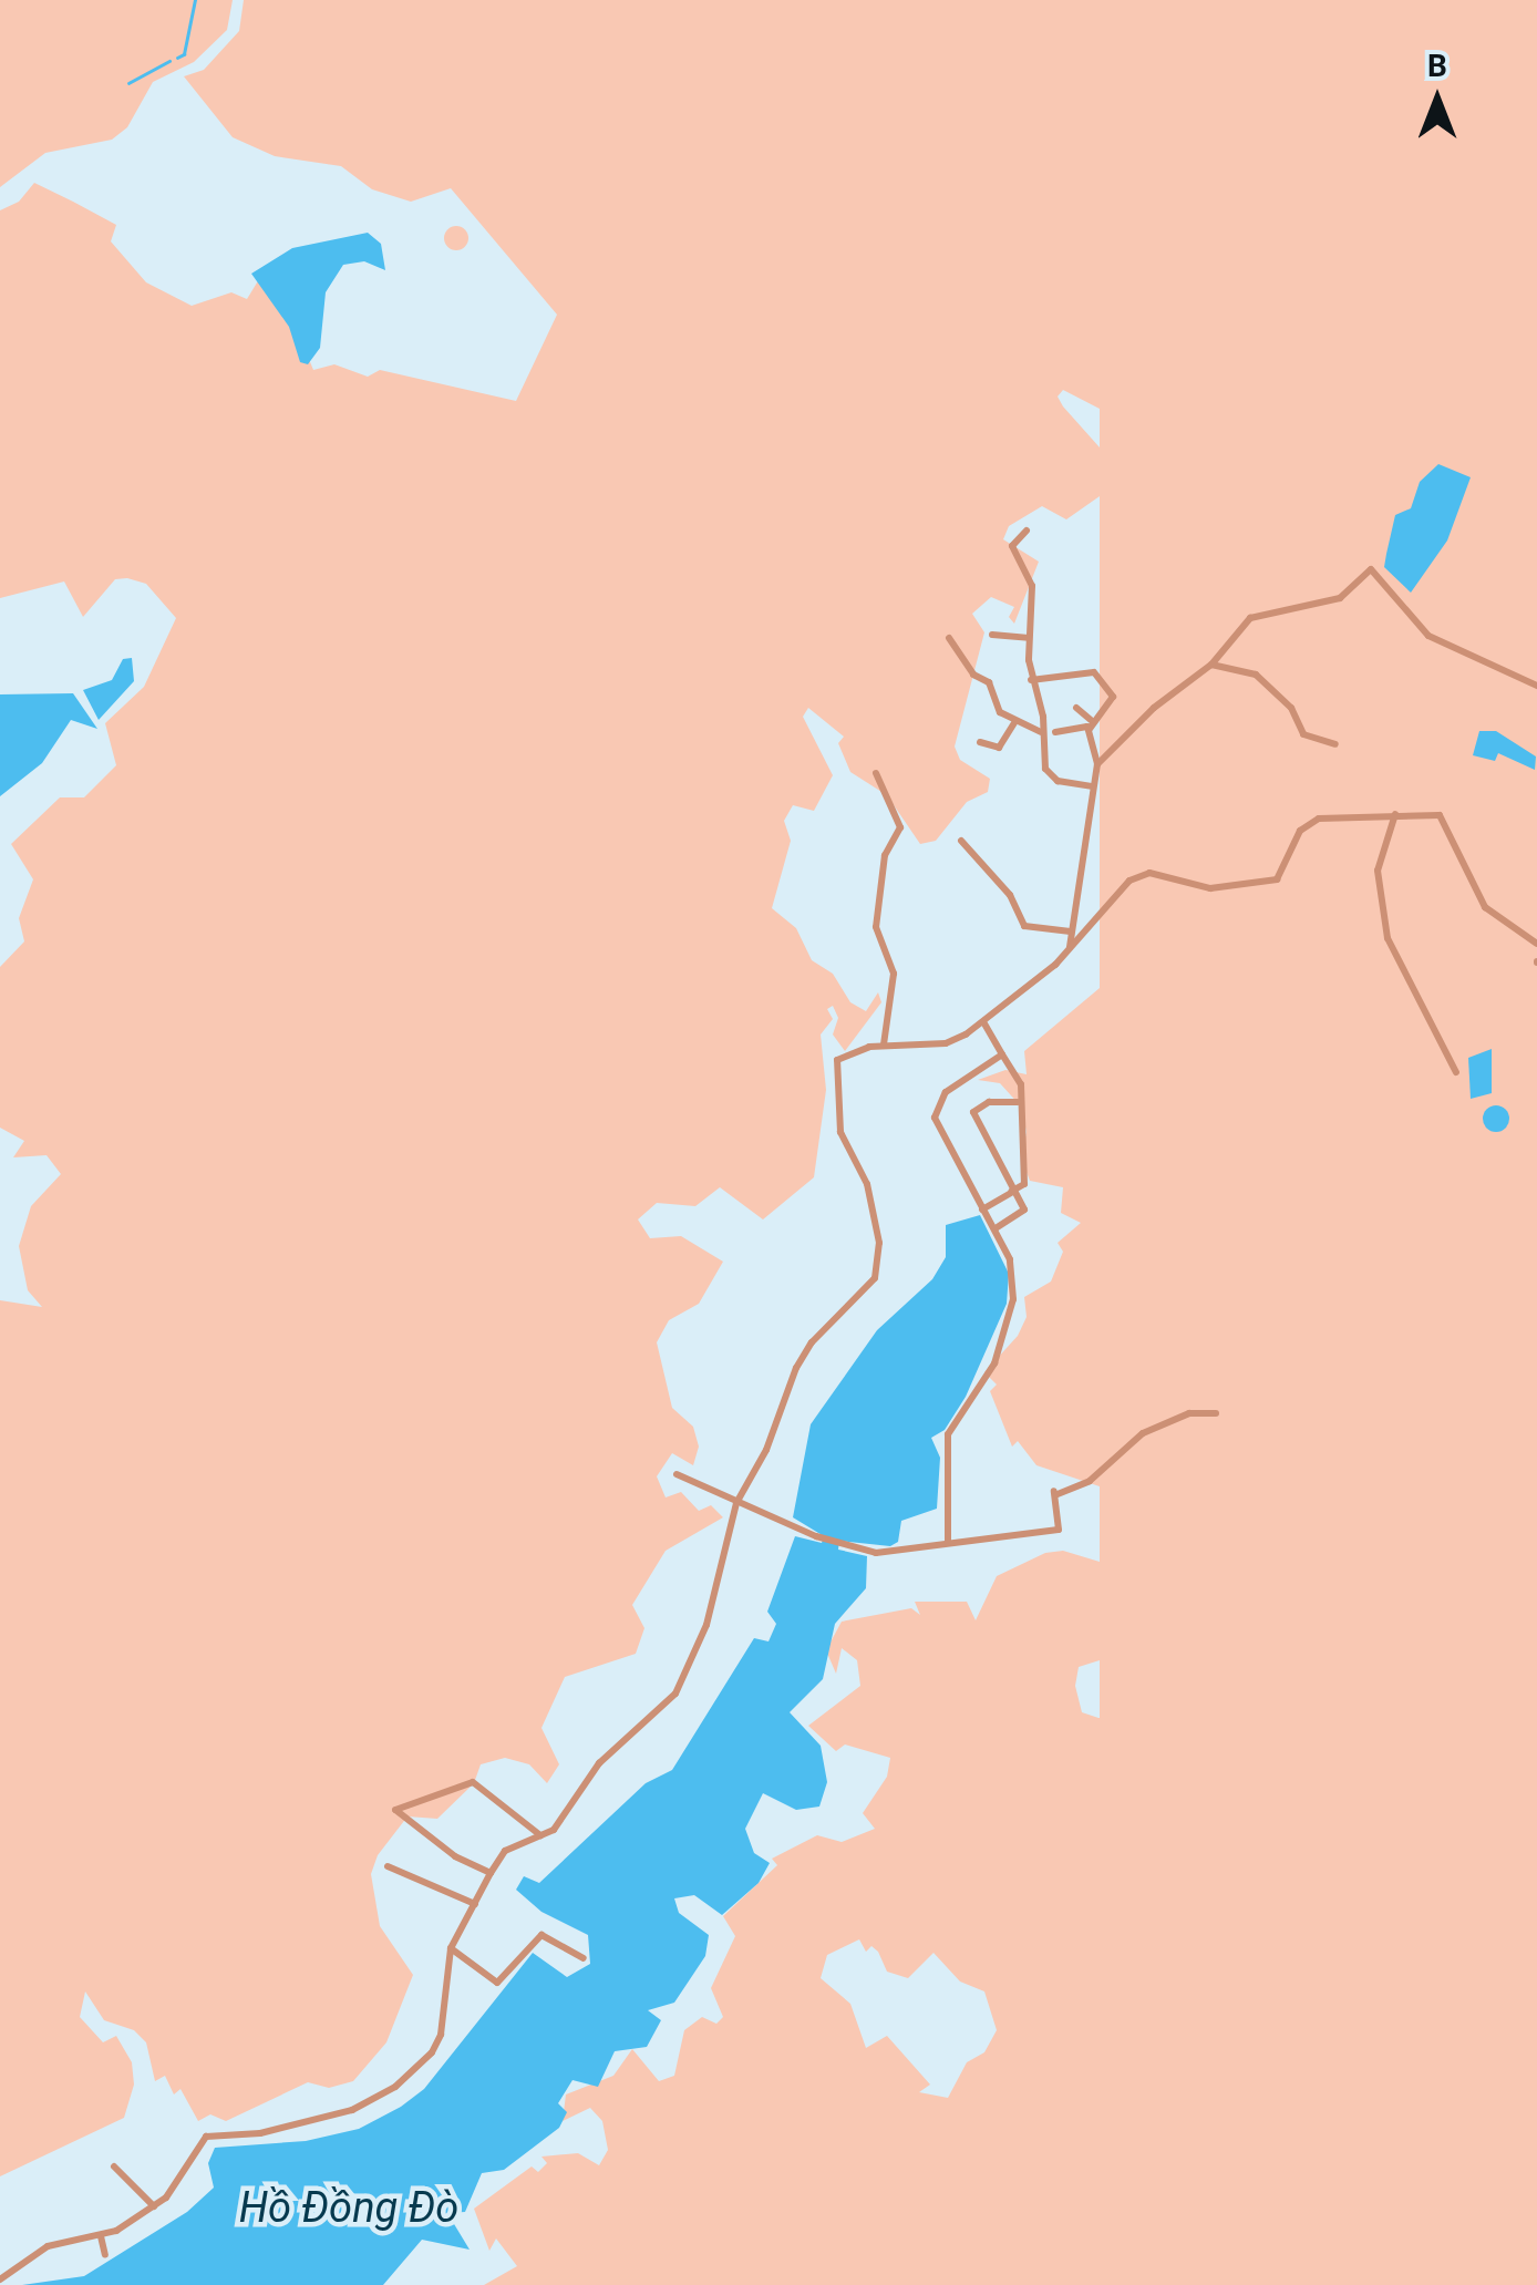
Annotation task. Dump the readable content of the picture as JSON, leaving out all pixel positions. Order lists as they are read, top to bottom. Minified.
{"water":["Hồ Đồng Đò"],"north":"top"}
